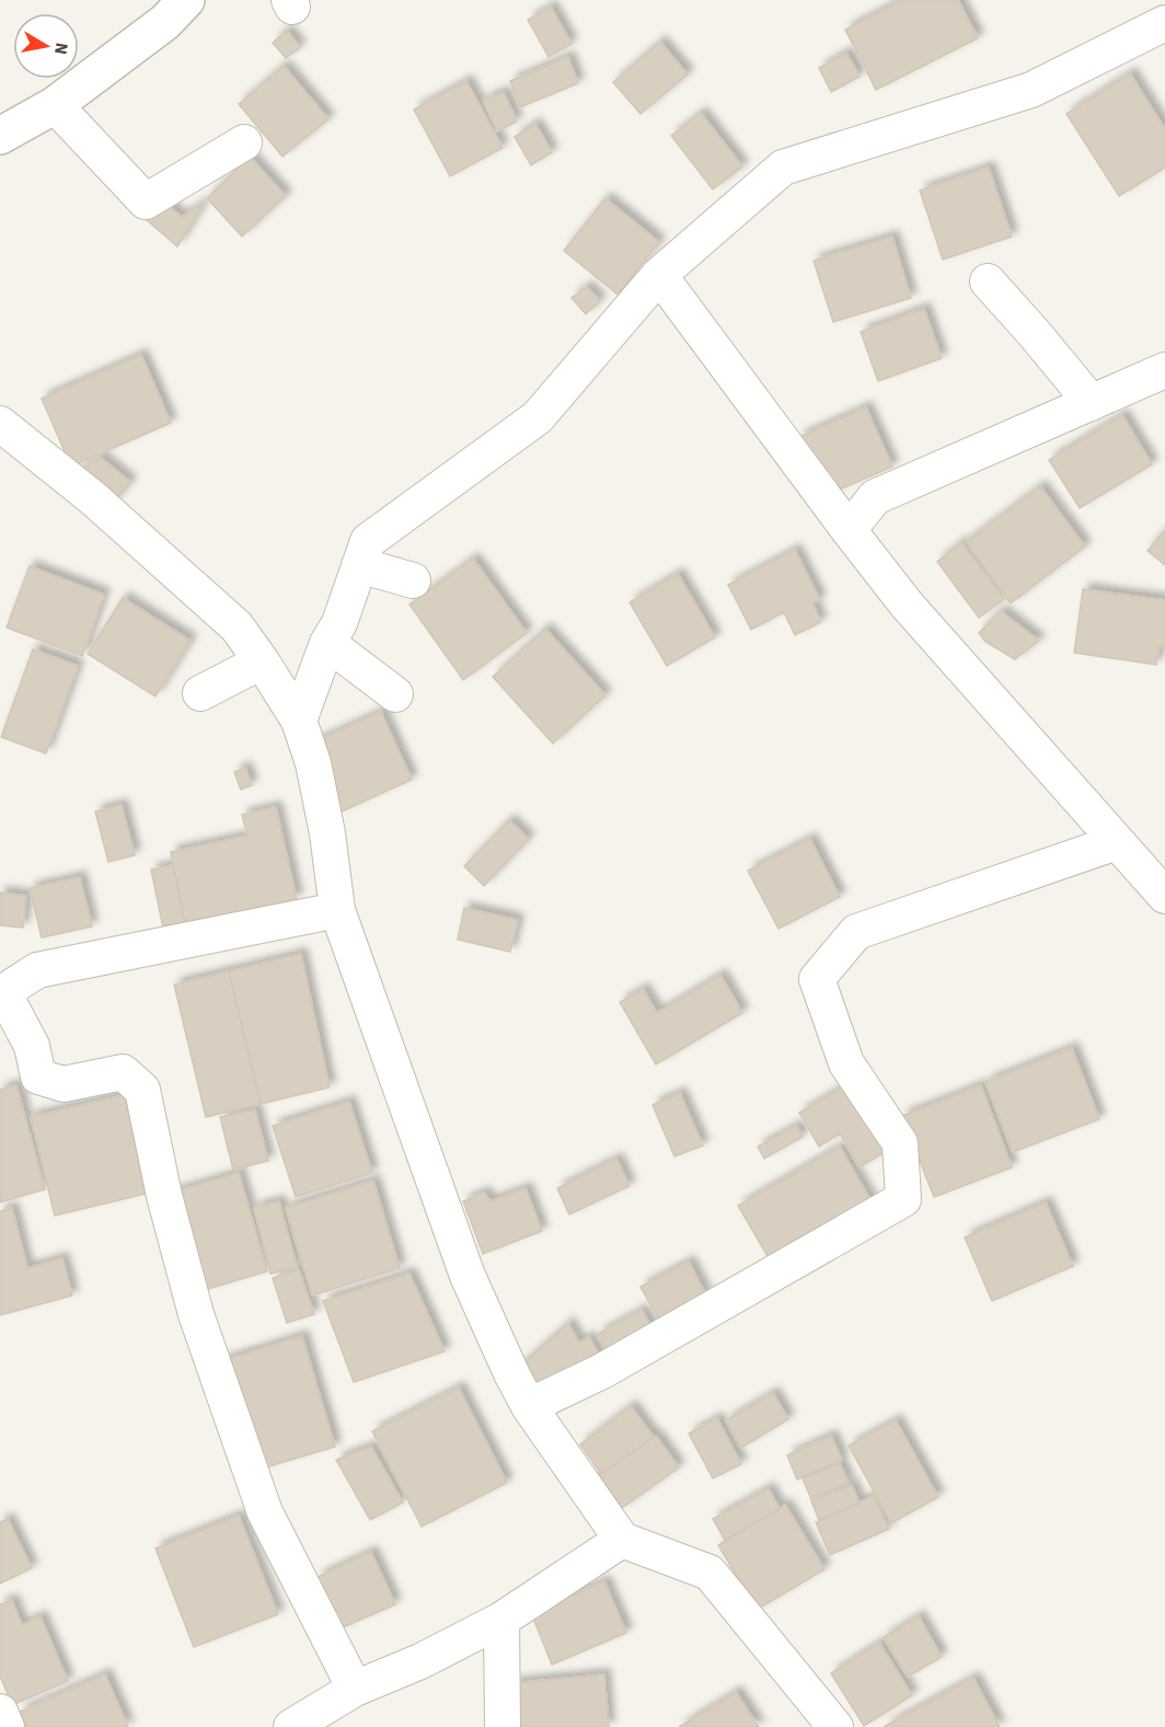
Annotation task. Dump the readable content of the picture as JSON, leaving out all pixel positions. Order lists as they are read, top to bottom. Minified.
{"north":"right"}
